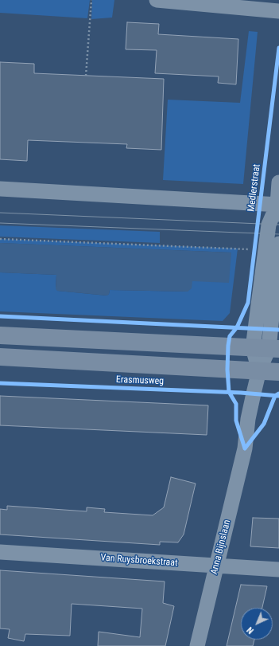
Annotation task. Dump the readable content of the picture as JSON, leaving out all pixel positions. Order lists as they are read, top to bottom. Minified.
{"streets":{"main road":["Erasmusweg"],"street":["Anna Bijnslaan","Van Ruysbroekstraat"],"cycle path":["Medlerstraat"]},"crossings":[["Erasmusweg","Anna Bijnslaan"],["Anna Bijnslaan","Van Ruysbroekstraat"]],"north":"bottom left"}
